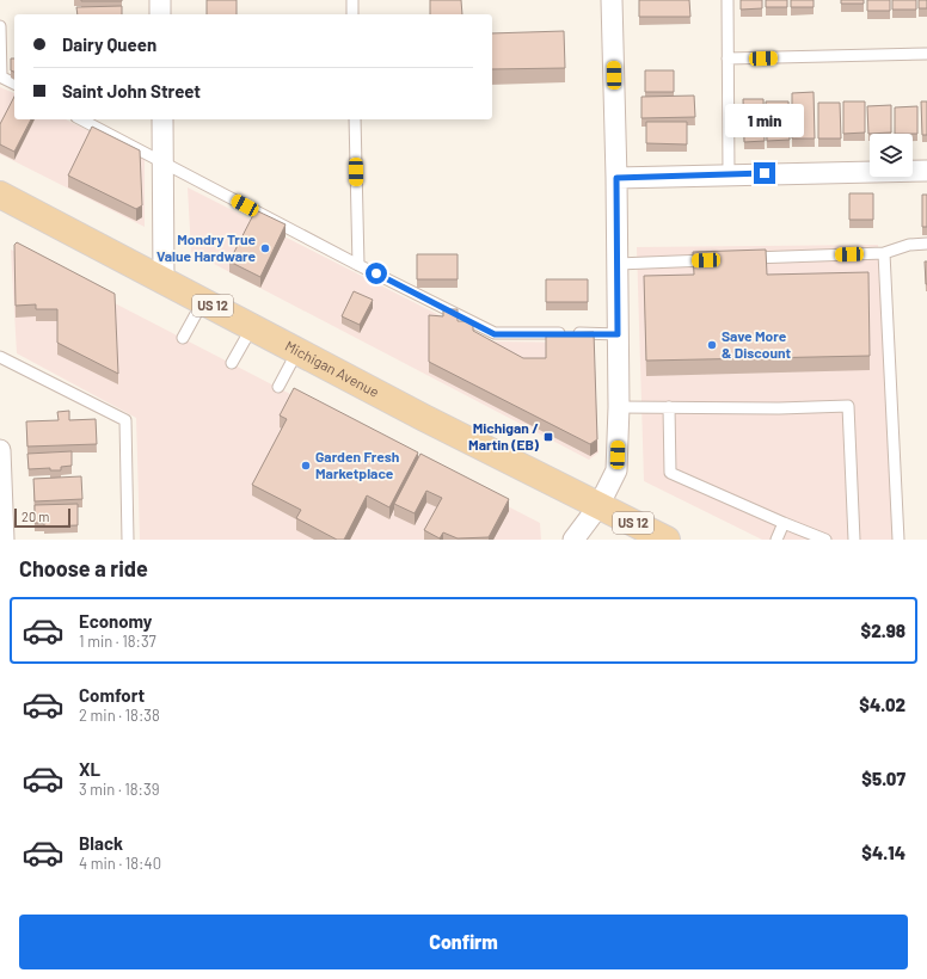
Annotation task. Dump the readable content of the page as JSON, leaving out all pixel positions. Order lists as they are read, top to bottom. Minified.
{"streets":{"main road":["US 12","Michigan Avenue"]},"places":{"other":["Mondry True Value Hardware","Save More & Discount","Garden Fresh Marketplace"],"transit":["Michigan / Martin (EB)"]},"scale_bar":"20 m","page":{"banner":["Dairy Queen","Saint John Street"],"bubble":"1 min","scale":"20 m","heading":"Choose a ride","list":[{"name":"Economy","note":"1 min · 18:37","value":"$2.98"},{"name":"Comfort","note":"2 min · 18:38","value":"$4.02"},{"name":"XL","note":"3 min · 18:39","value":"$5.07"},{"name":"Black","note":"4 min · 18:40","value":"$4.14"}],"buttons":"Confirm"}}
